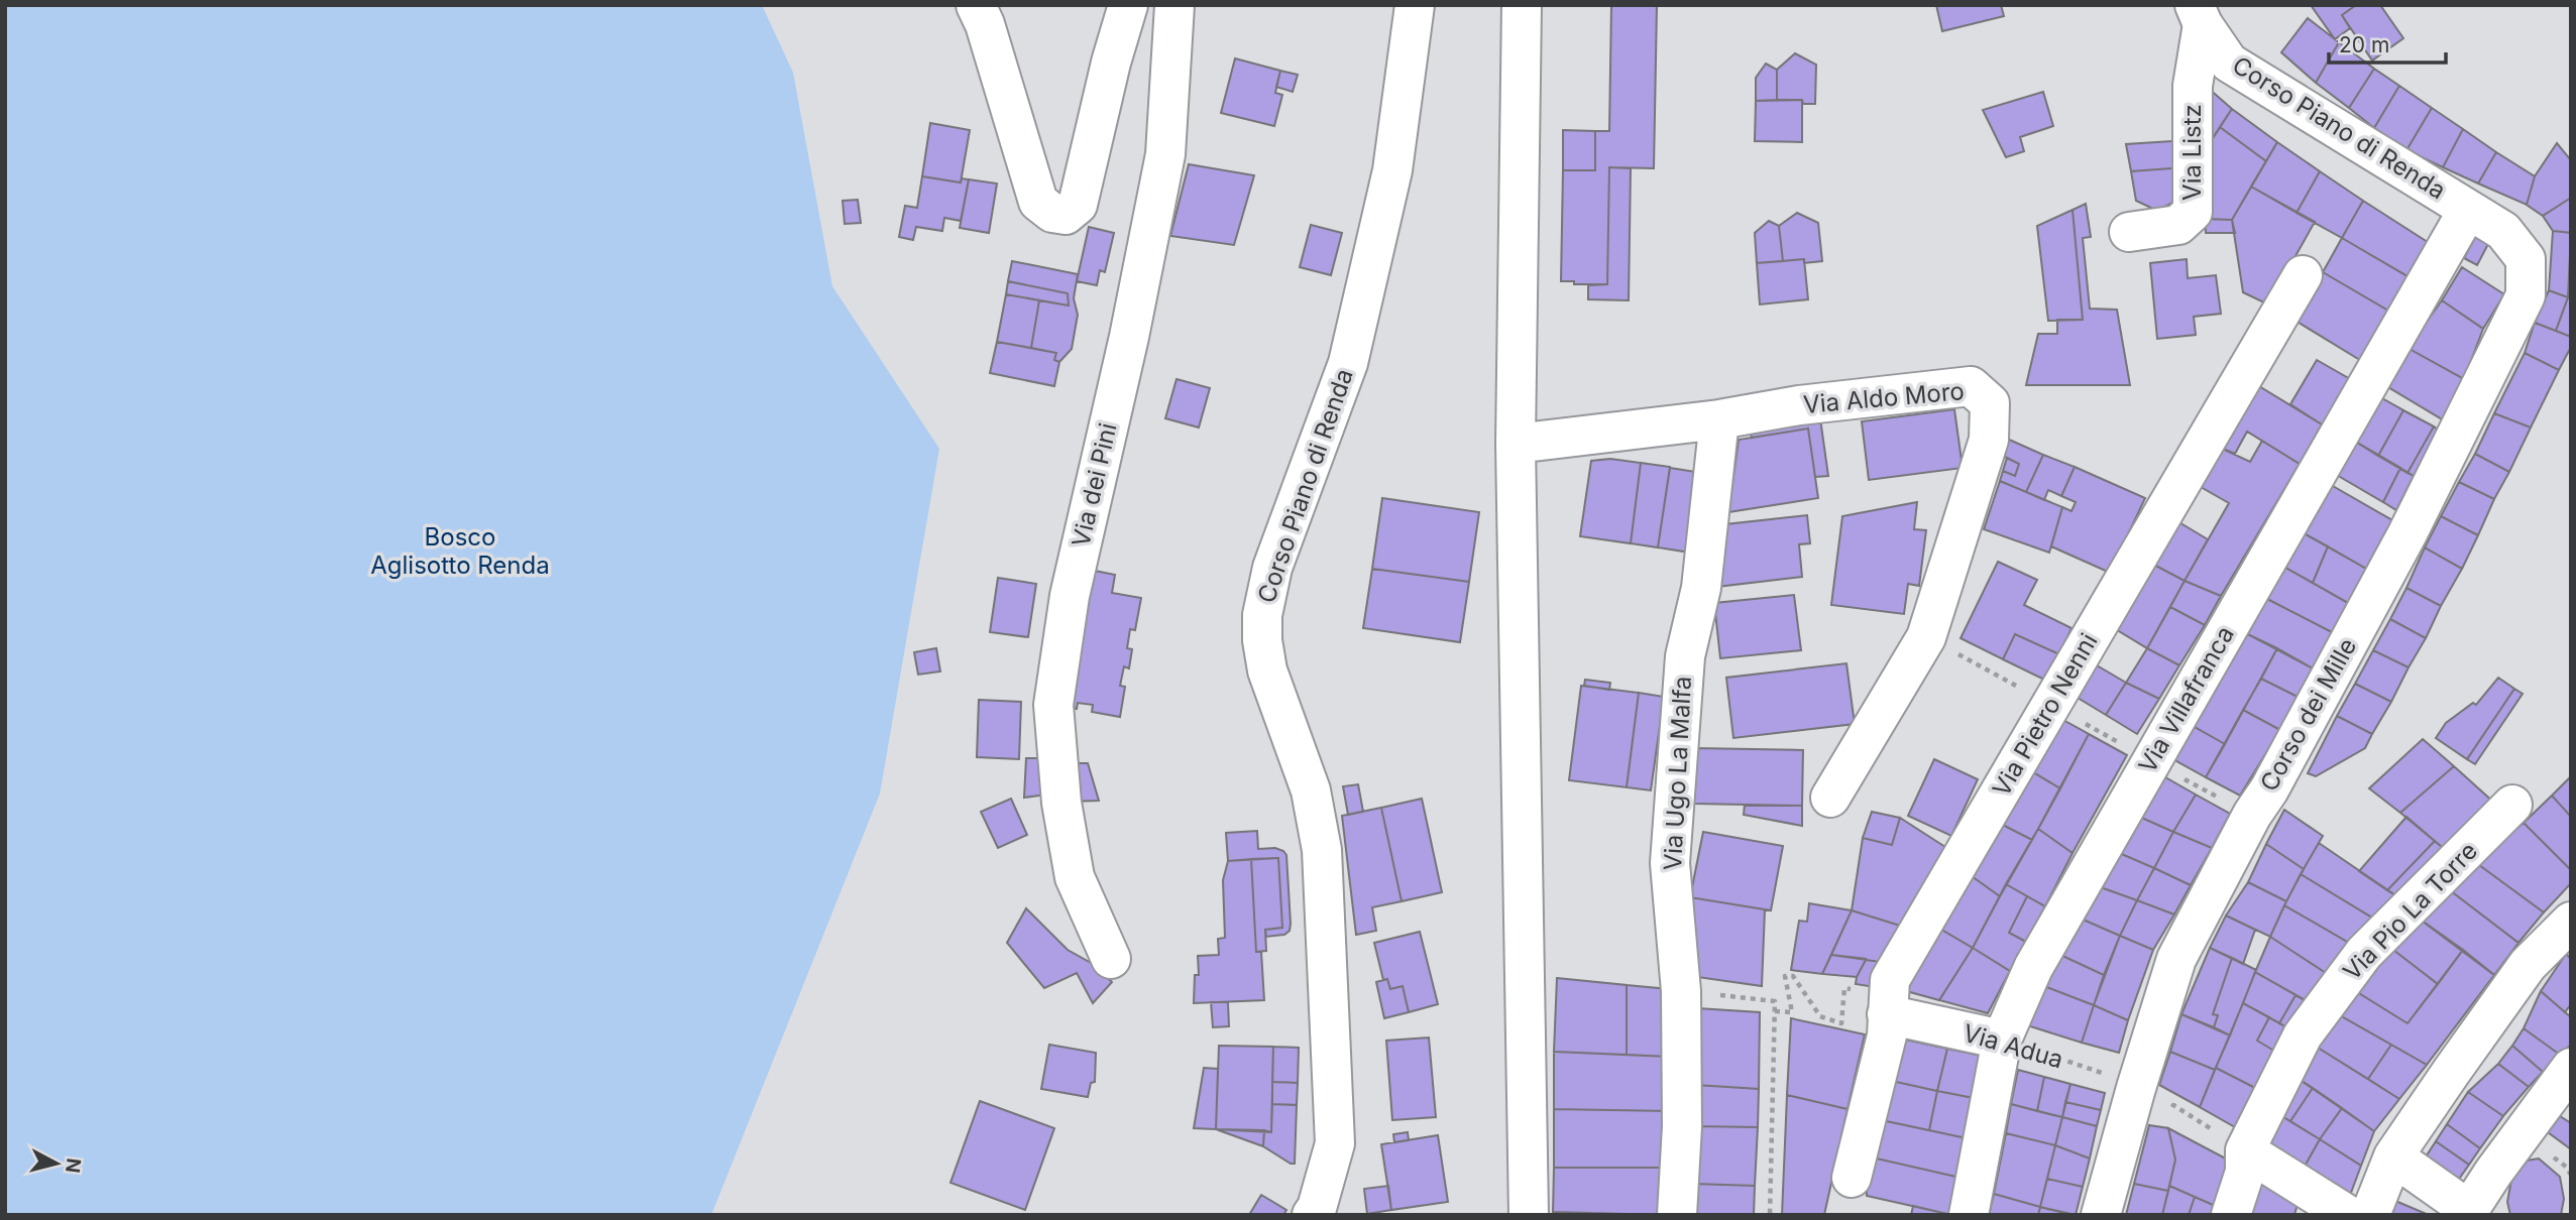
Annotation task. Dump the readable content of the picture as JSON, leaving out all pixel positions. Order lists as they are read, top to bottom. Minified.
{"streets":{"street":["Corso Piano di Renda","Via Listz","Via Aldo Moro","Via dei Pini","Via Villafranca","Via Pietro Nenni","Corso dei Mille","Via Ugo La Malfa","Via Pio La Torre","Via Adua"]},"crossings":[["Corso Piano di Renda","Via Listz"],["Corso Piano di Renda","Via Villafranca"],["Corso Piano di Renda","Corso dei Mille"],["Via Aldo Moro","Via Ugo La Malfa"],["Via Villafranca","Via Adua"],["Via Pietro Nenni","Via Adua"],["Corso dei Mille","Via Adua"]],"parks":["Bosco Aglisotto Renda"],"scale_bar":"20 m","north":"right"}
